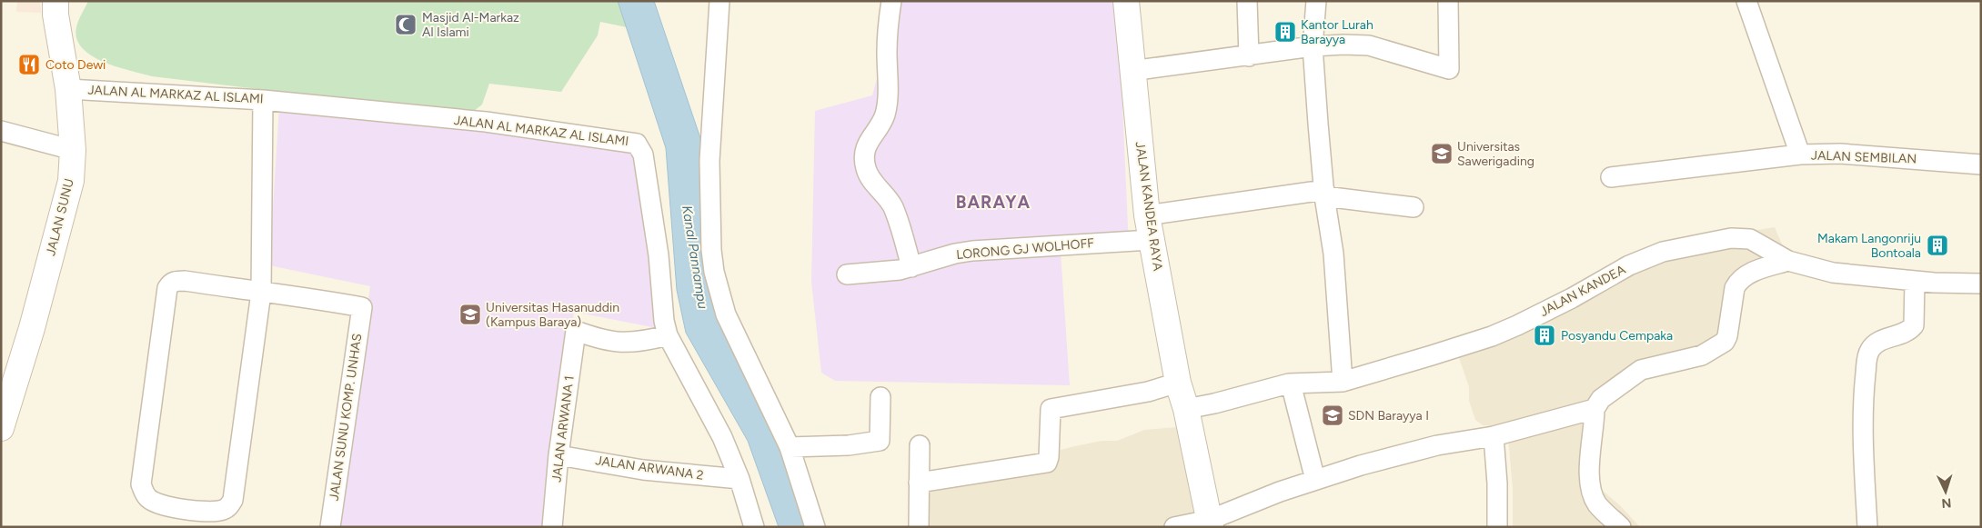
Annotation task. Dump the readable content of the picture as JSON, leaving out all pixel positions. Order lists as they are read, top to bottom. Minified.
{"streets":{"street":["JALAN AL MARKAZ AL ISLAMI","JALAN SEMBILAN","JALAN KANDEA RAYA","JALAN SUNU","LORONG GJ WOLHOFF","JALAN KANDEA","JALAN SUNU KOMP. UNHAS","JALAN ARWANA 1","JALAN ARWANA 2"]},"crossings":[["JALAN AL MARKAZ AL ISLAMI","JALAN SUNU"],["JALAN AL MARKAZ AL ISLAMI","JALAN ARWANA 1"],["JALAN AL MARKAZ AL ISLAMI","JALAN ARWANA 2"],["JALAN KANDEA RAYA","LORONG GJ WOLHOFF"],["JALAN KANDEA RAYA","JALAN KANDEA"],["JALAN ARWANA 1","JALAN ARWANA 2"]],"districts":["BARAYA"],"water":["Kanal Pannampu"],"places":{"mosque":["Masjid Al-Markaz Al Islami"],"building":["Kantor Lurah Barayya","Makam Langonriju Bontoala","Posyandu Cempaka"],"restaurant":["Coto Dewi"],"school or university":["Universitas Sawerigading","Universitas Hasanuddin (Kampus Baraya)","SDN Barayya I"]},"north":"bottom"}
